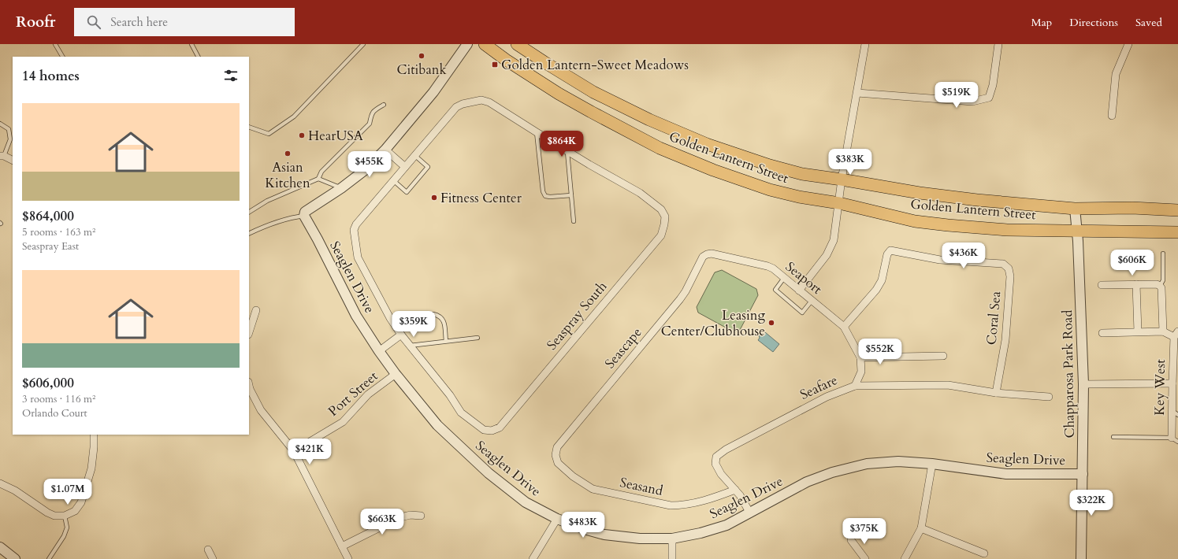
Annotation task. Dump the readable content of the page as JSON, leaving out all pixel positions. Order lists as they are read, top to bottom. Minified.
{"streets":{"main road":["Golden Lantern Street"],"street":["Seaglen Drive","Seaport","Seaspray South","Coral Sea","Seascape","Chapparosa Park Road","Seafare","Key West","Port Street","Seasand"]},"crossings":[["Golden Lantern Street","Chapparosa Park Road"],["Seaglen Drive","Chapparosa Park Road"],["Seaglen Drive","Seafare"],["Seaglen Drive","Port Street"],["Seaport","Coral Sea"],["Seaport","Seascape"],["Seaport","Seafare"],["Coral Sea","Seafare"],["Seascape","Seasand"],["Seafare","Seasand"]],"places":{"other":["Citibank","HearUSA","Asian Kitchen","Fitness Center","Leasing Center/Clubhouse"],"transit":["Golden Lantern-Sweet Meadows"]},"page":{"header":"Roofr","search":"Search here","nav":["Map","Directions","Saved"],"heading":"14 homes","price":["$519K","$864K","$383K","$455K","$436K","$606K","$359K","$552K","$421K","$1.07M","$322K","$663K","$483K","$375K"],"list":[{"name":"$864,000","note":"5 rooms · 163 m² · Seaspray East"},{"name":"$606,000","note":"3 rooms · 116 m² · Orlando Court"}]}}
